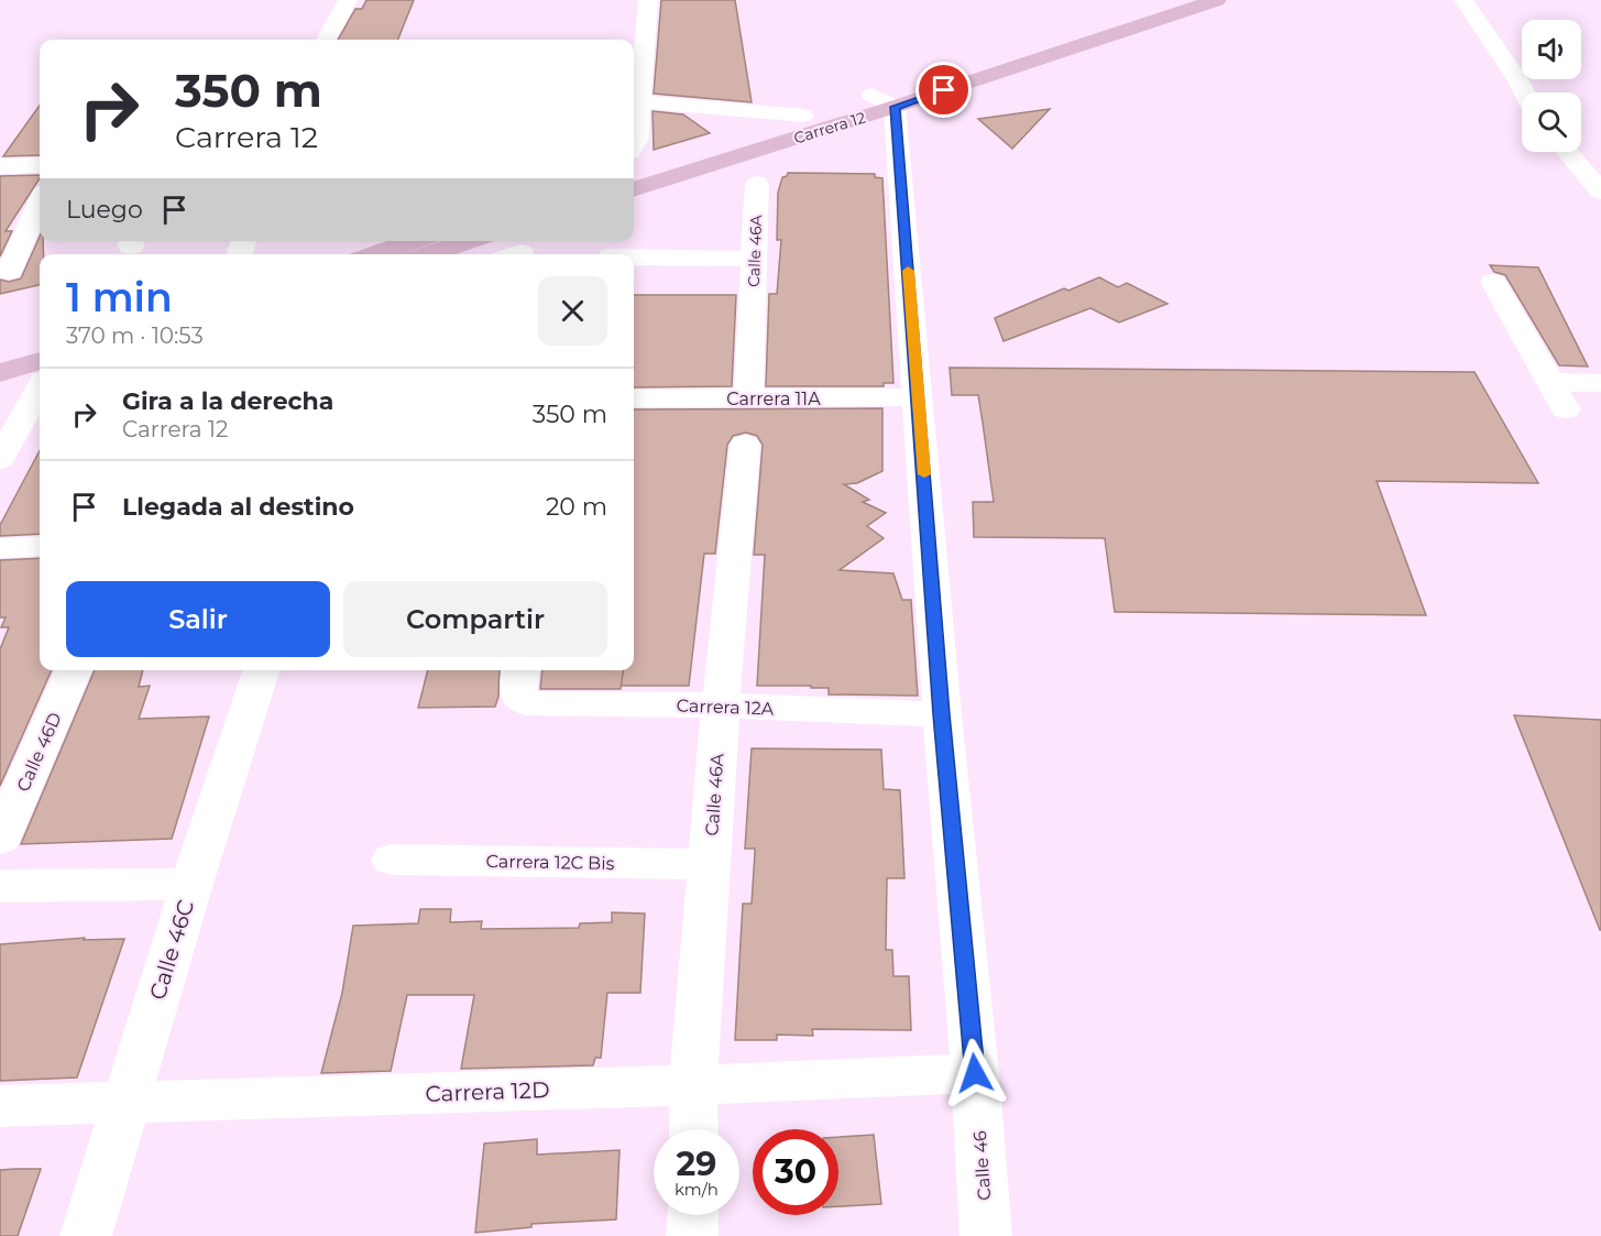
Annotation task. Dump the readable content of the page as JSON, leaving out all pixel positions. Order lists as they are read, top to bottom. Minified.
{"streets":{"main road":["Carrera 12"],"street":["Calle 46A","Carrera 11A","Carrera 12A","Calle 46D","Carrera 12C Bis","Calle 46C","Carrera 12D","Calle 46"]},"crossings":[["Carrera 12","Calle 46"],["Calle 46A","Carrera 11A"],["Calle 46A","Carrera 12A"],["Calle 46A","Carrera 12C Bis"],["Calle 46A","Carrera 12D"],["Carrera 11A","Calle 46"],["Carrera 12A","Calle 46"],["Calle 46C","Carrera 12D"],["Carrera 12D","Calle 46"]],"page":{"turn":["350 m","Carrera 12"],"then":"Luego","heading":["1 min","370 m · 10:53"],"list":[{"name":"Gira a la derecha","note":"Carrera 12","value":"350 m"},{"name":"Llegada al destino","value":"20 m"}],"buttons":["Salir","Compartir"],"speed":"29 km/h","limit":"30"}}
